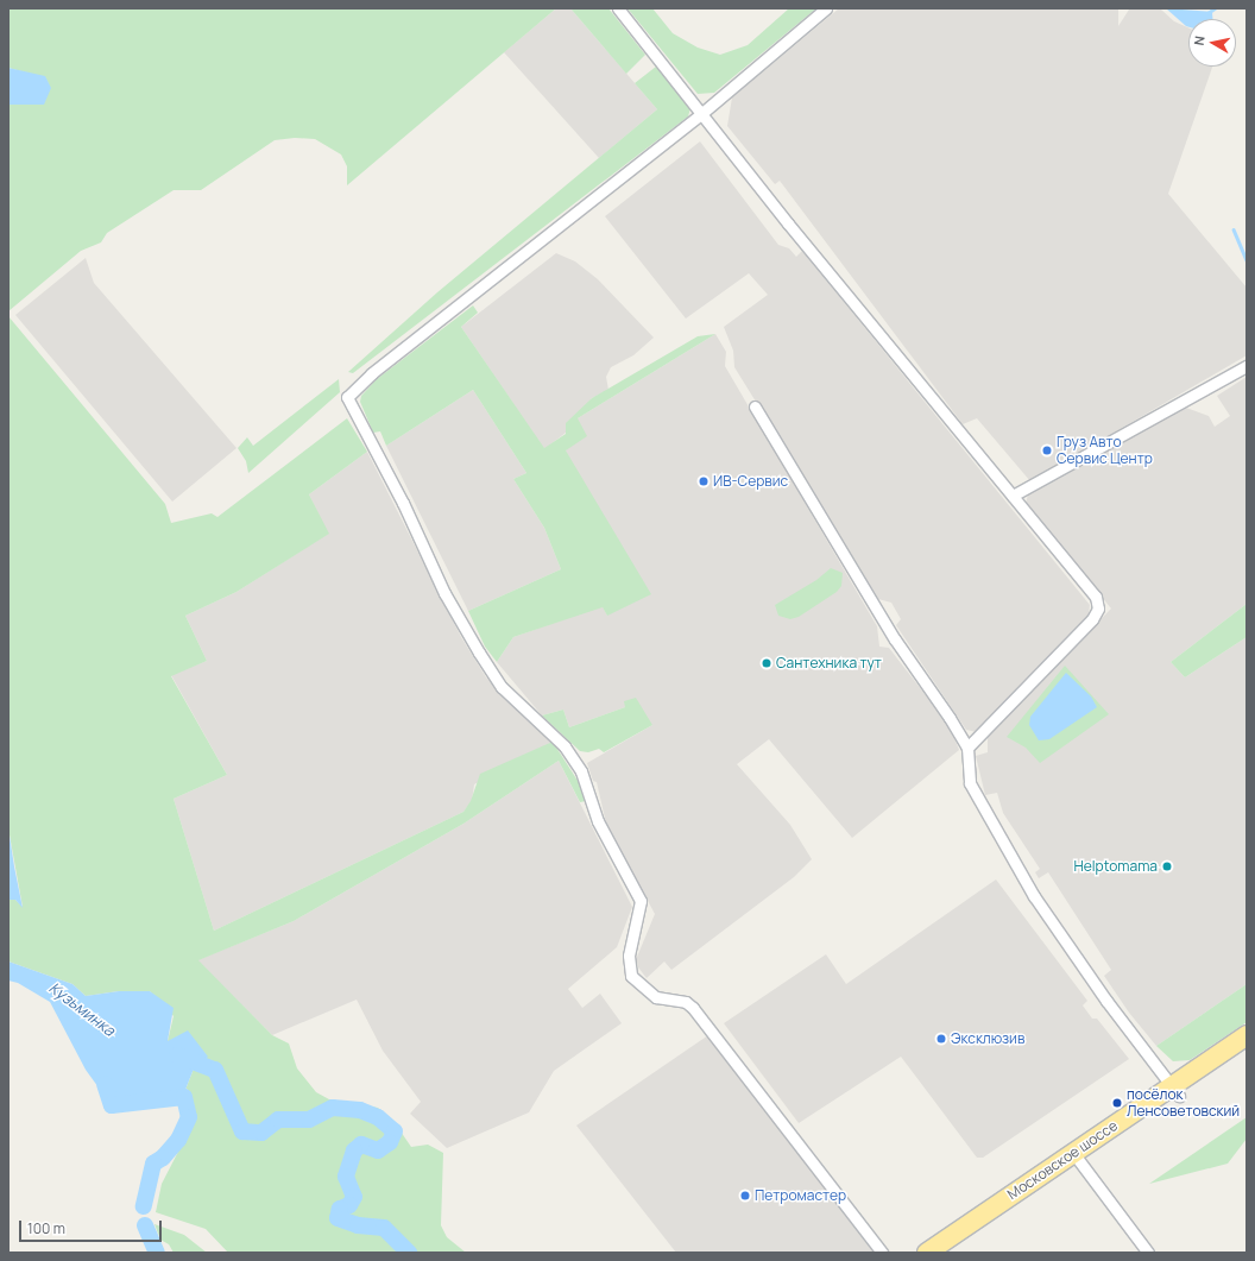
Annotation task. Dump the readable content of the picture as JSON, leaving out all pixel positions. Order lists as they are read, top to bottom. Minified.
{"streets":{"highway":["Московское шоссе"]},"water":["Кузьминка"],"places":["Груз Авто Сервис Центр","ИВ-Сервис","Сантехника тут","Helptomama","Эксклюзив","посёлок Ленсоветовский","Петромастер"],"scale_bar":"100 m","north":"left"}
